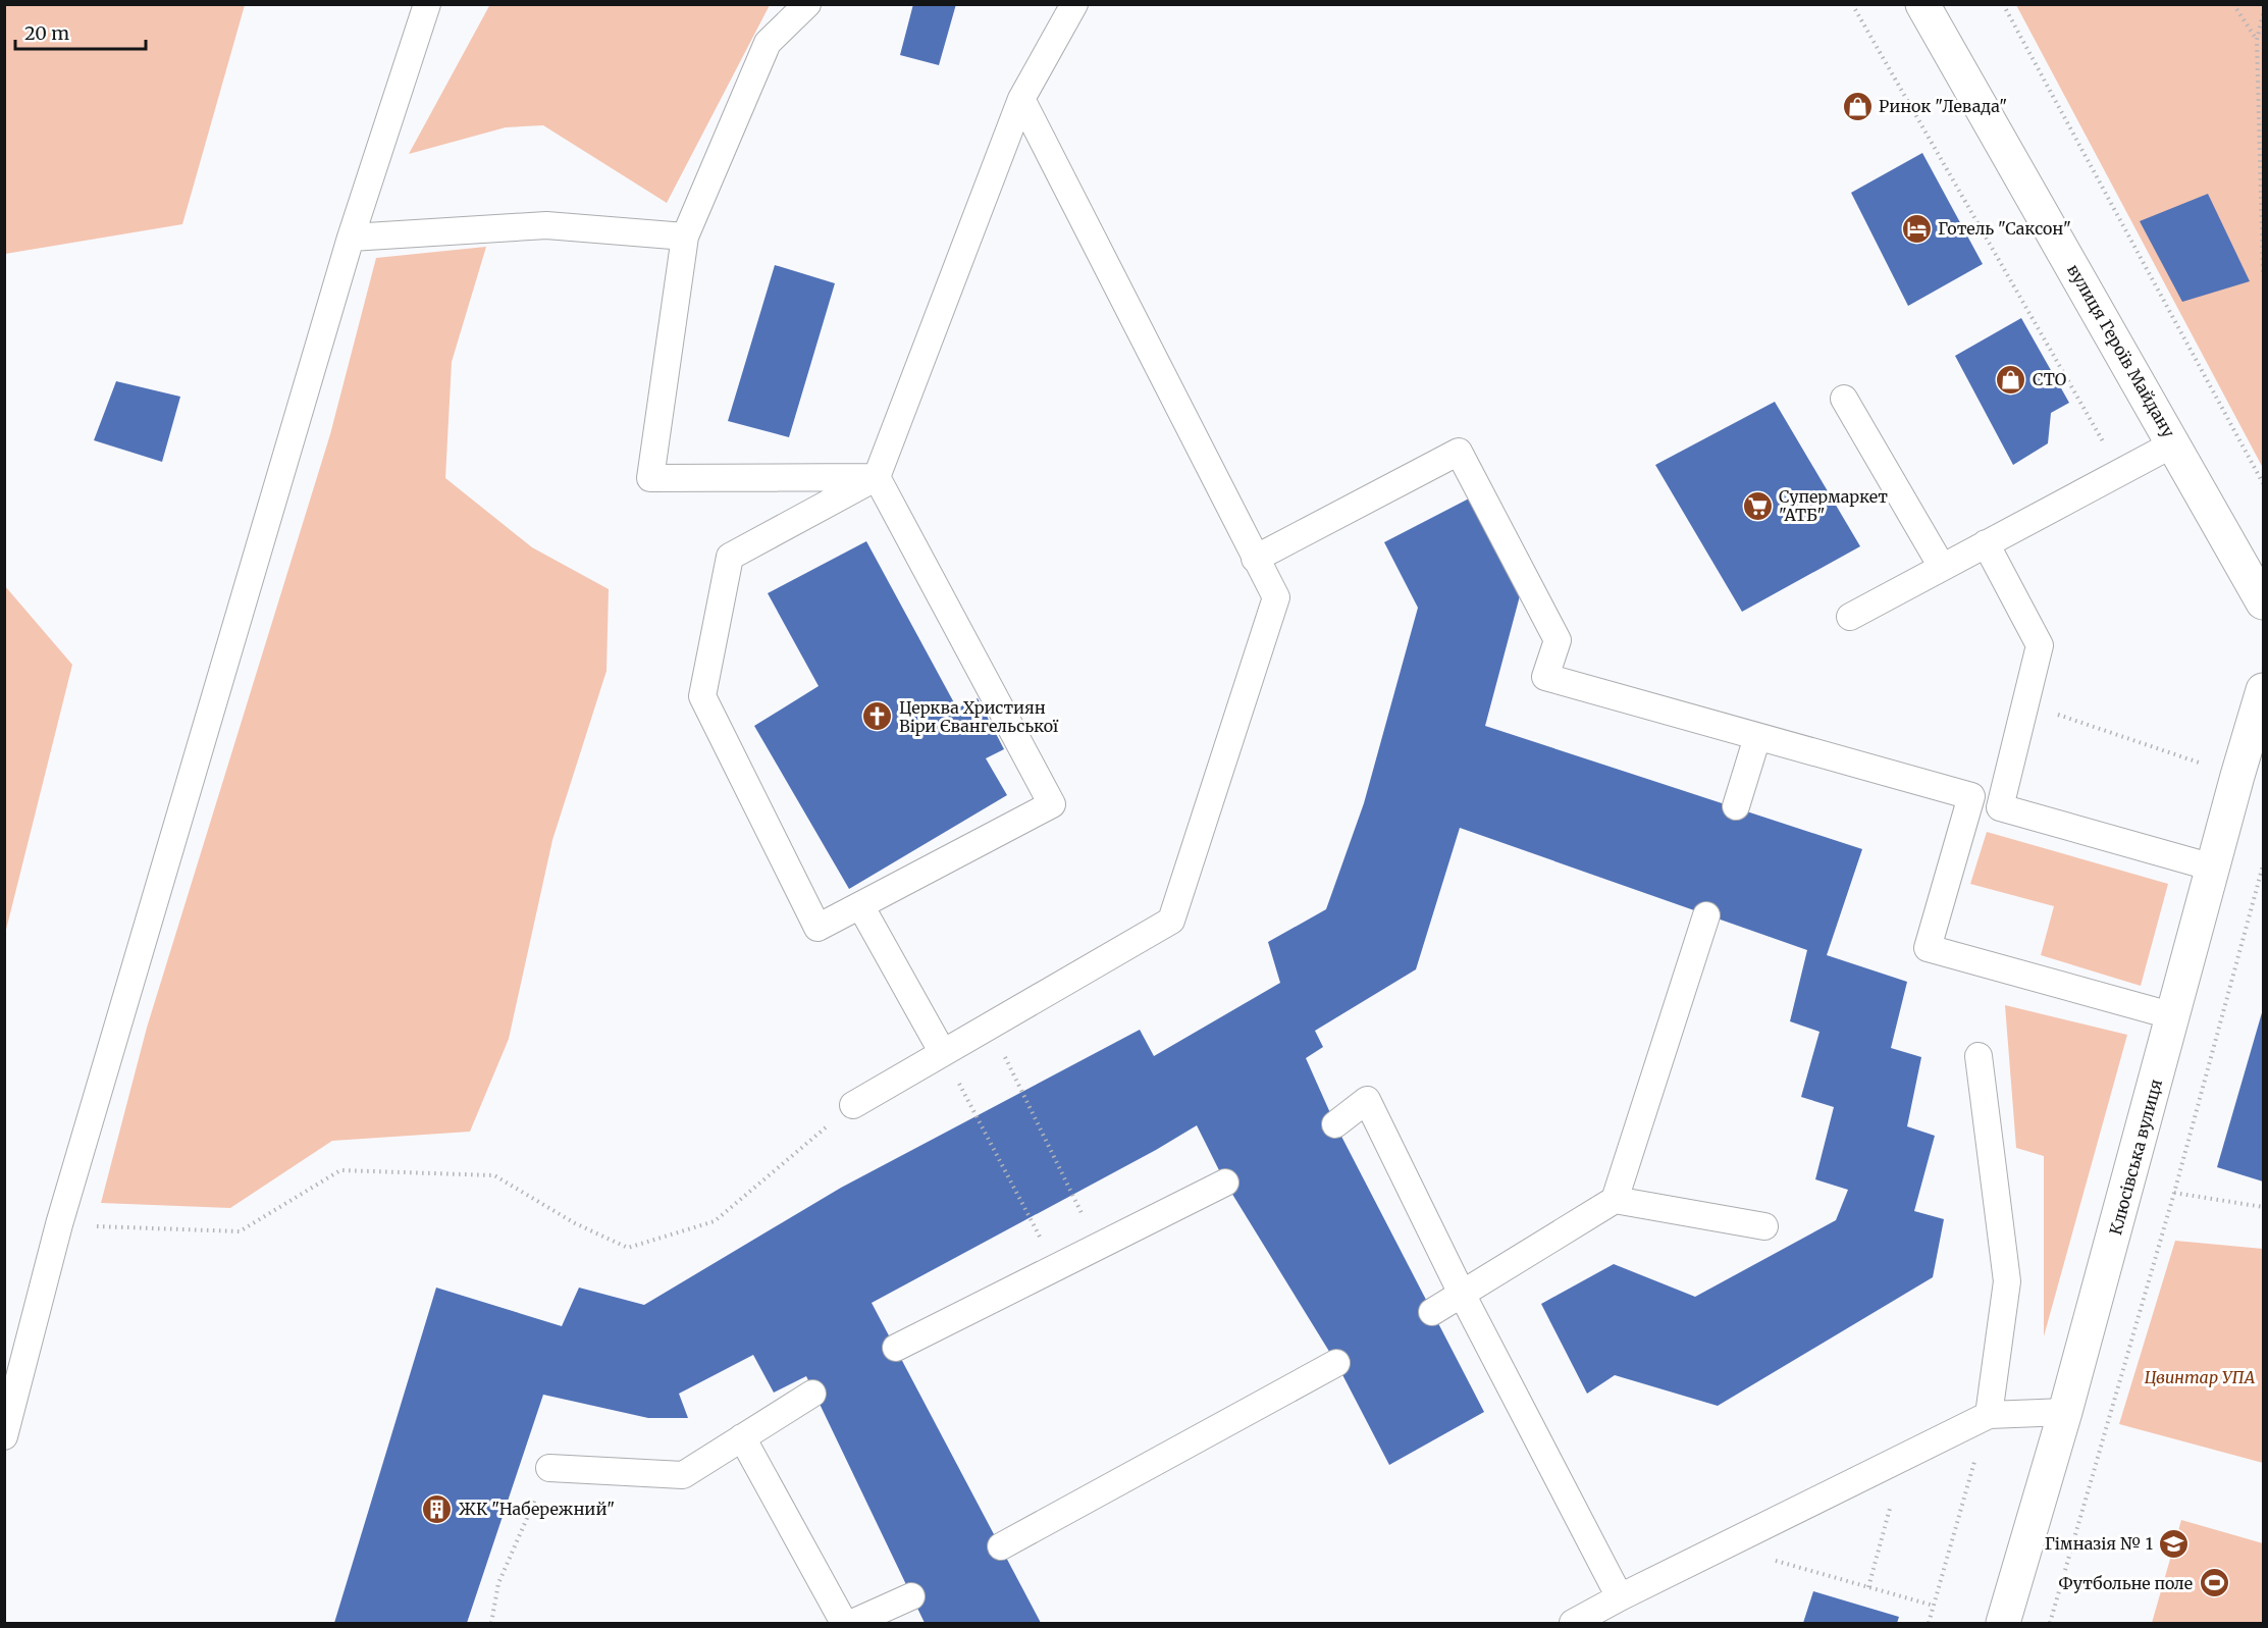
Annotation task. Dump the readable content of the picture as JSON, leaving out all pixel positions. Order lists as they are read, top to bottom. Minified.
{"streets":{"street":["вулиця Героїв Майдану","Клюсівська вулиця"]},"parks":["Цвинтар УПА"],"places":{"shop":["Ринок \"Левада\"","СТО"],"hotel":["Готель \"Саксон\""],"supermarket":["Супермаркет \"АТБ\""],"church":["Церква Християн Віри Євангельської"],"building":["ЖК \"Набережний\""],"school or university":["Гімназія № 1"],"sports":["Футбольне поле"]},"scale_bar":"20 m"}
